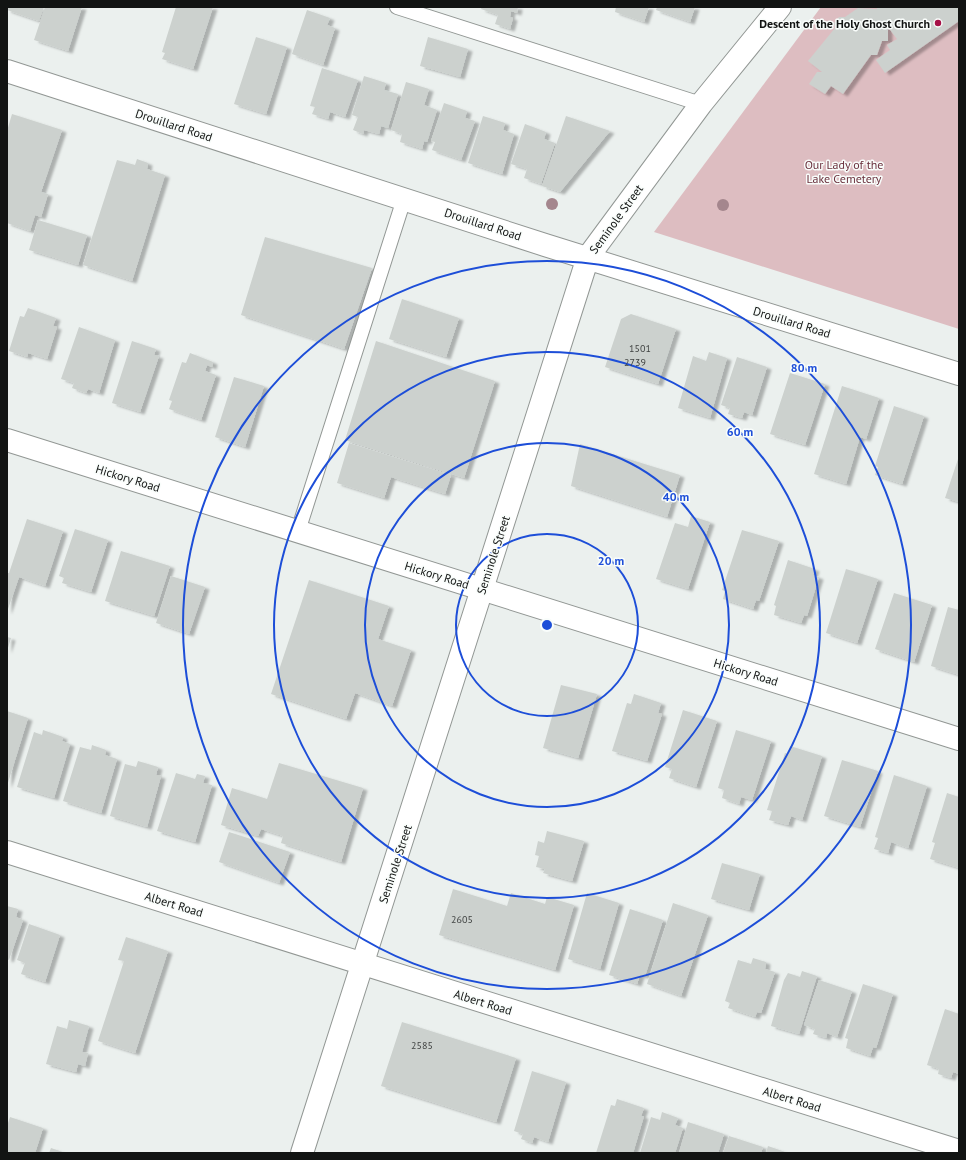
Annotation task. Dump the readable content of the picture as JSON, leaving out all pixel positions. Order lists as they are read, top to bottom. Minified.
{"streets":{"street":["Drouillard Road","Seminole Street","Hickory Road","Albert Road"]},"crossings":[["Drouillard Road","Seminole Street"],["Seminole Street","Hickory Road"],["Seminole Street","Albert Road"]],"parks":["Our Lady of the Lake Cemetery"],"places":["Descent of the Holy Ghost Church"],"house_numbers":["1501","2739","2605","2585"],"rings":["80 m","60 m","40 m","20 m"]}
